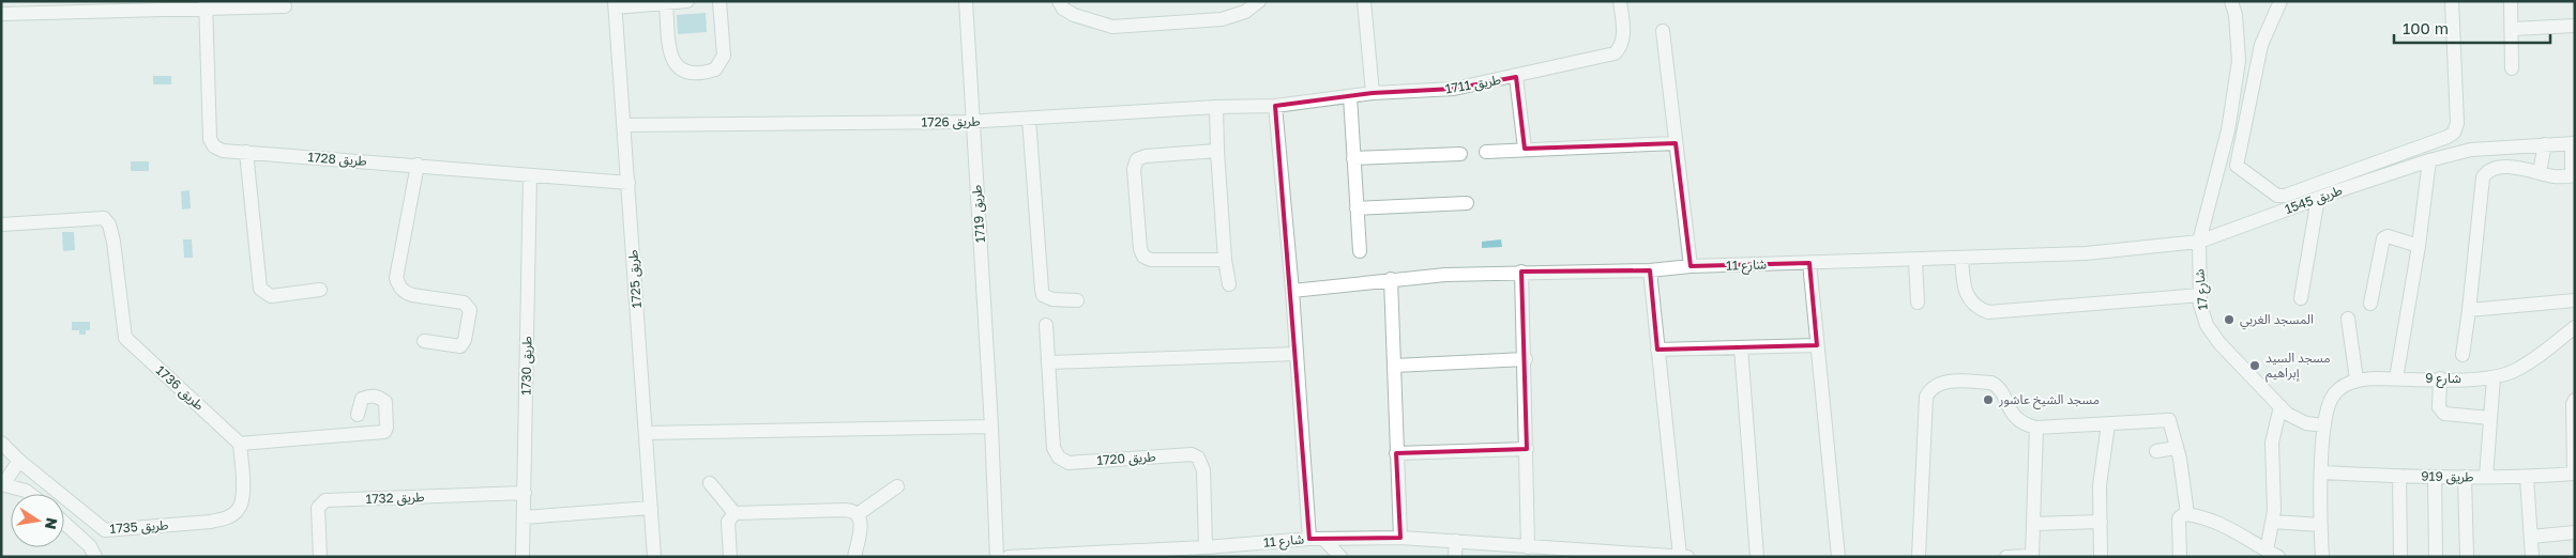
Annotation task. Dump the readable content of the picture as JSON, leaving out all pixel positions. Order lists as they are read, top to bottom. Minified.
{"streets":{"street":["طريق 1711","طريق 1726","طريق 1728","طريق 1545","طريق 1719","شارع 11","طريق 1725","شارع 17","طريق 1730","شارع 9","طريق 1736","طريق 1720","طريق 919","طريق 1732","طريق 1735"]},"crossings":[["طريق 1711","طريق 1726"],["طريق 1711","شارع 11"],["طريق 1726","طريق 1719"],["طريق 1726","شارع 11"],["طريق 1726","طريق 1725"],["طريق 1728","طريق 1725"],["طريق 1728","طريق 1730"],["طريق 1545","شارع 11"],["طريق 1545","شارع 17"],["شارع 11","شارع 17"],["شارع 11","طريق 1720"],["طريق 1730","طريق 1732"],["طريق 1736","طريق 1735"]],"places":["المسجد الغربي","مسجد السيد إبراهيم","مسجد الشيخ عاشور"],"scale_bar":"100 m","north":"right"}
